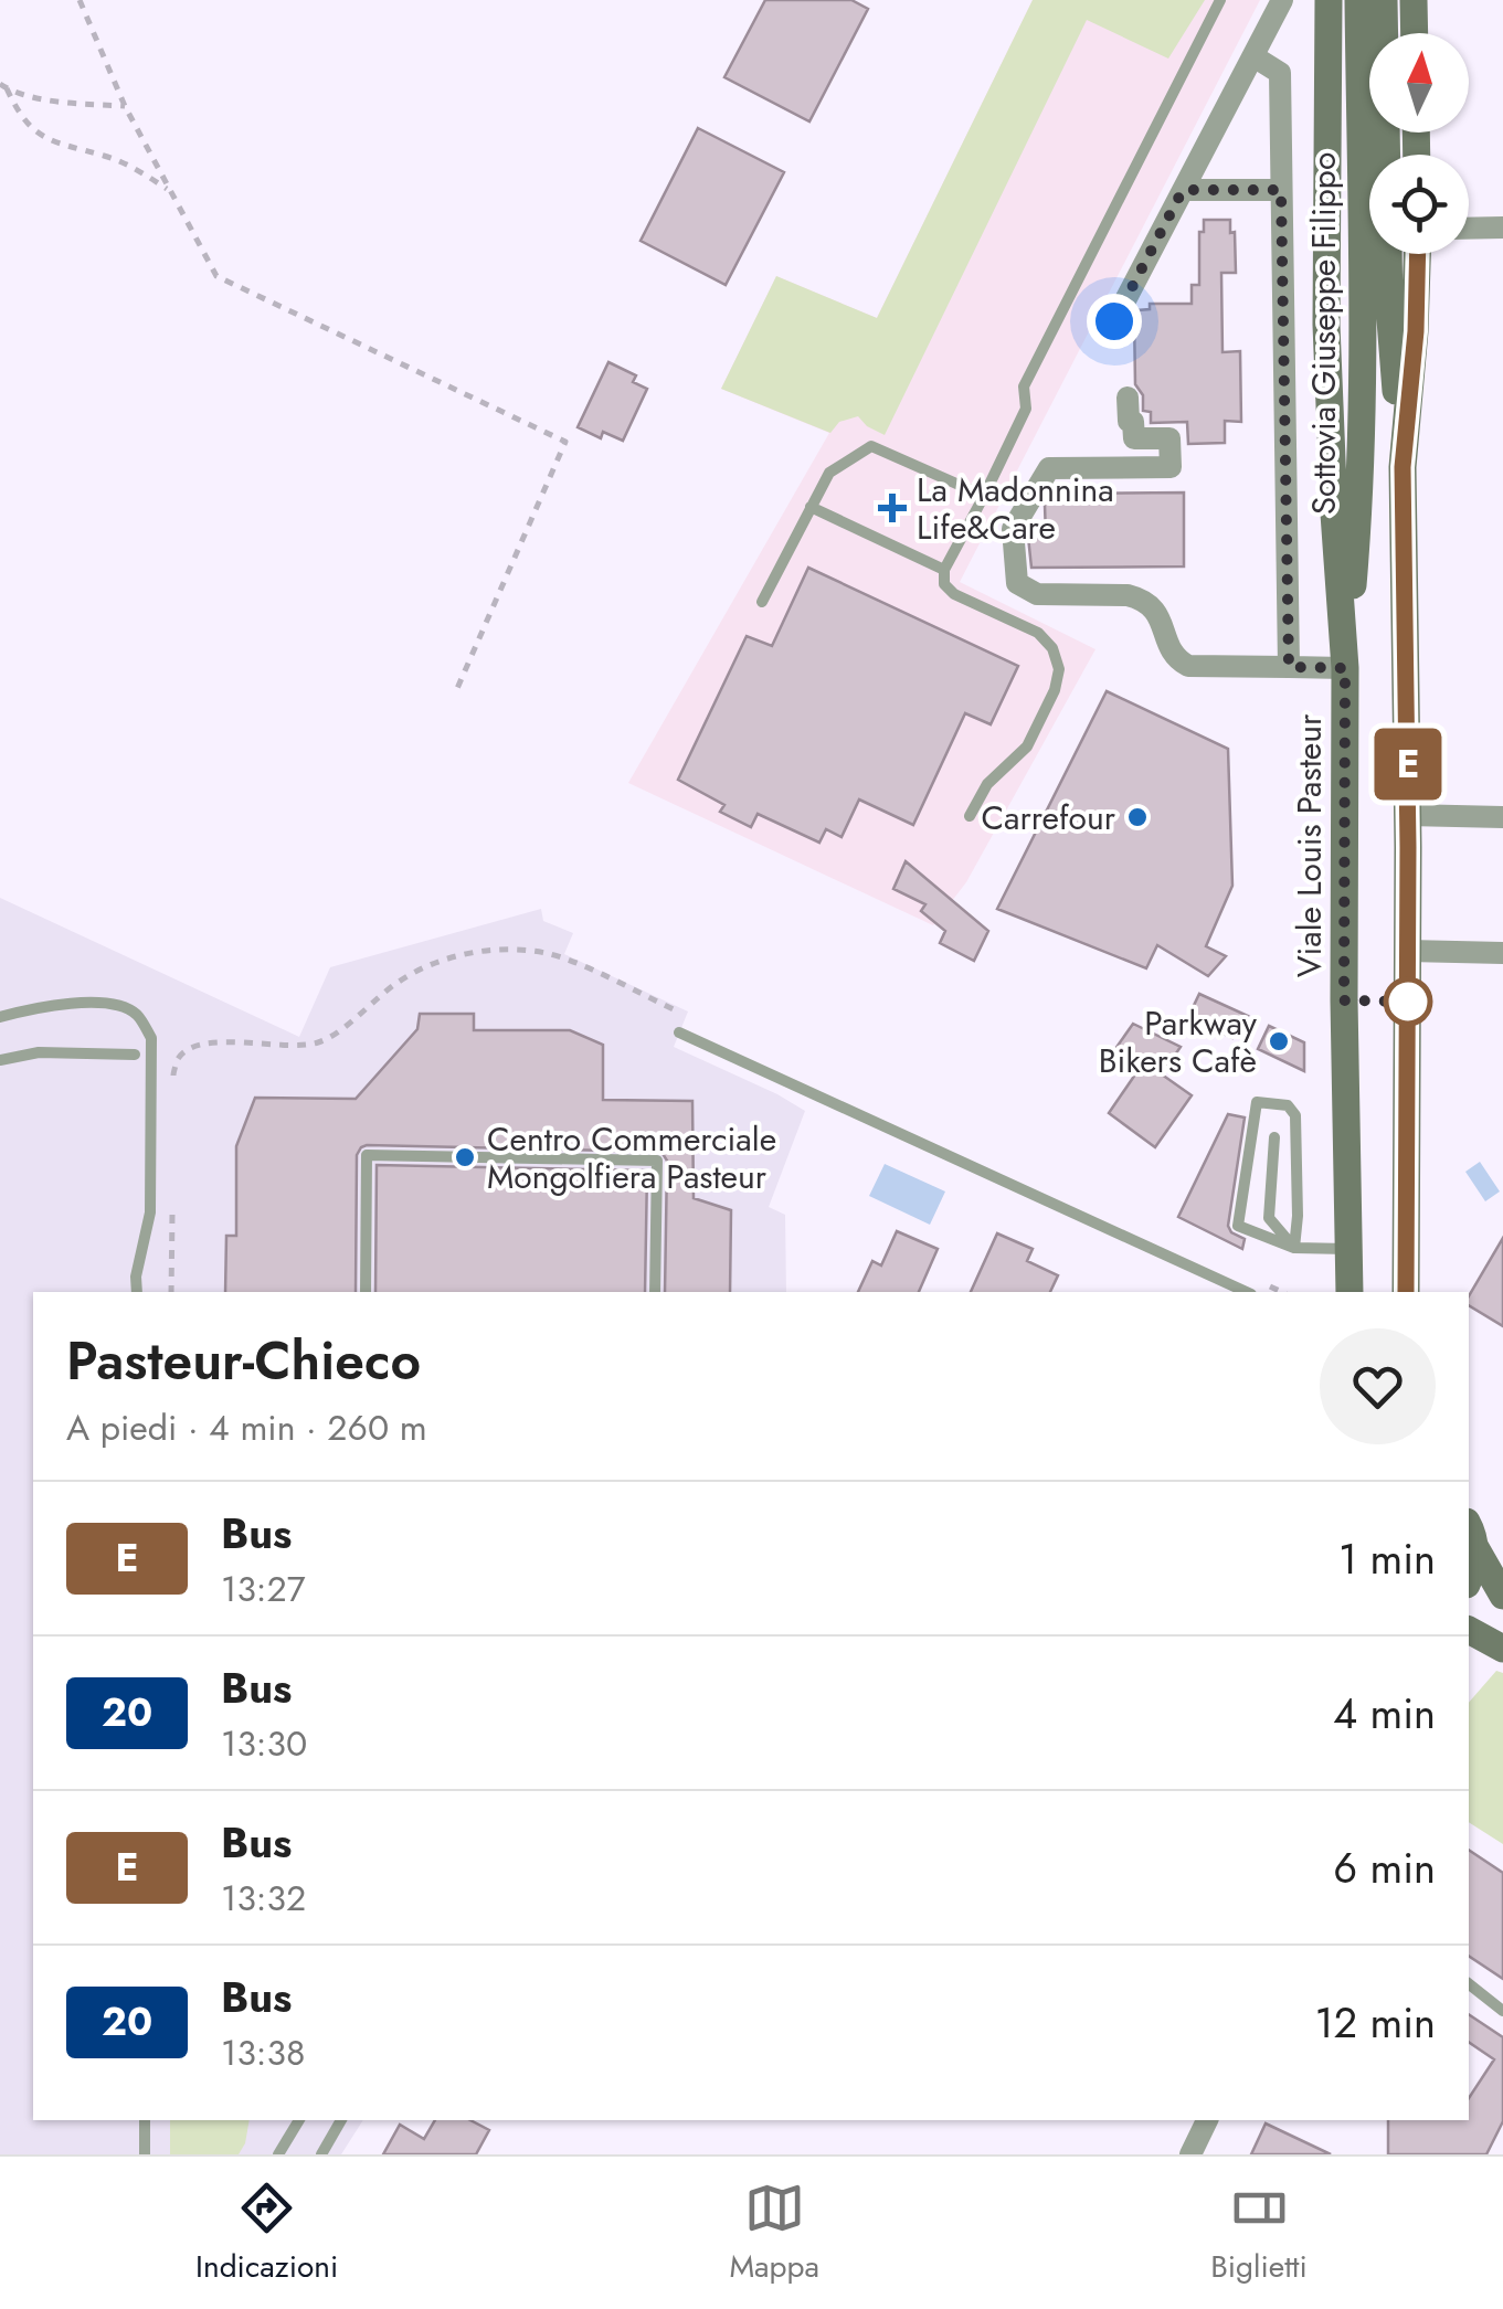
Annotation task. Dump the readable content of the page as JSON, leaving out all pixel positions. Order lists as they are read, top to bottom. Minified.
{"streets":{"main road":["Sottovia Giuseppe Filippo","Viale Louis Pasteur"]},"crossings":[["Sottovia Giuseppe Filippo","Viale Louis Pasteur"]],"places":{"health":["La Madonnina Life&Care"],"other":["Carrefour","Parkway Bikers Cafè","Centro Commerciale Mongolfiera Pasteur"]},"lines":["bus line E"],"north":"top","page":{"on_map":"E","heading":["Pasteur-Chieco","A piedi · 4 min · 260 m"],"list":[{"mark":"E","name":"Bus","note":"13:27","value":"1 min"},{"mark":"20","name":"Bus","note":"13:30","value":"4 min"},{"mark":"E","name":"Bus","note":"13:32","value":"6 min"},{"mark":"20","name":"Bus","note":"13:38","value":"12 min"}],"tabs":["Indicazioni","Mappa","Biglietti"]}}
